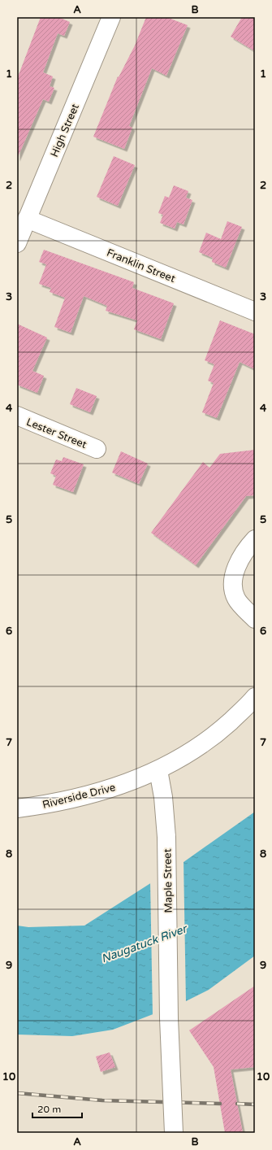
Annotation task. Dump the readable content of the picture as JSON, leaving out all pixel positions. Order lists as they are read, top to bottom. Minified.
{"streets":{"main road":["High Street","Franklin Street","Lester Street","Riverside Drive","Maple Street"]},"crossings":[["High Street","Franklin Street"],["Riverside Drive","Maple Street"]],"water":["Naugatuck River"],"scale_bar":"20 m","grid":{"columns":["A","B"],"rows":["1","2","3","4","5","6","7","8","9","10"]}}
